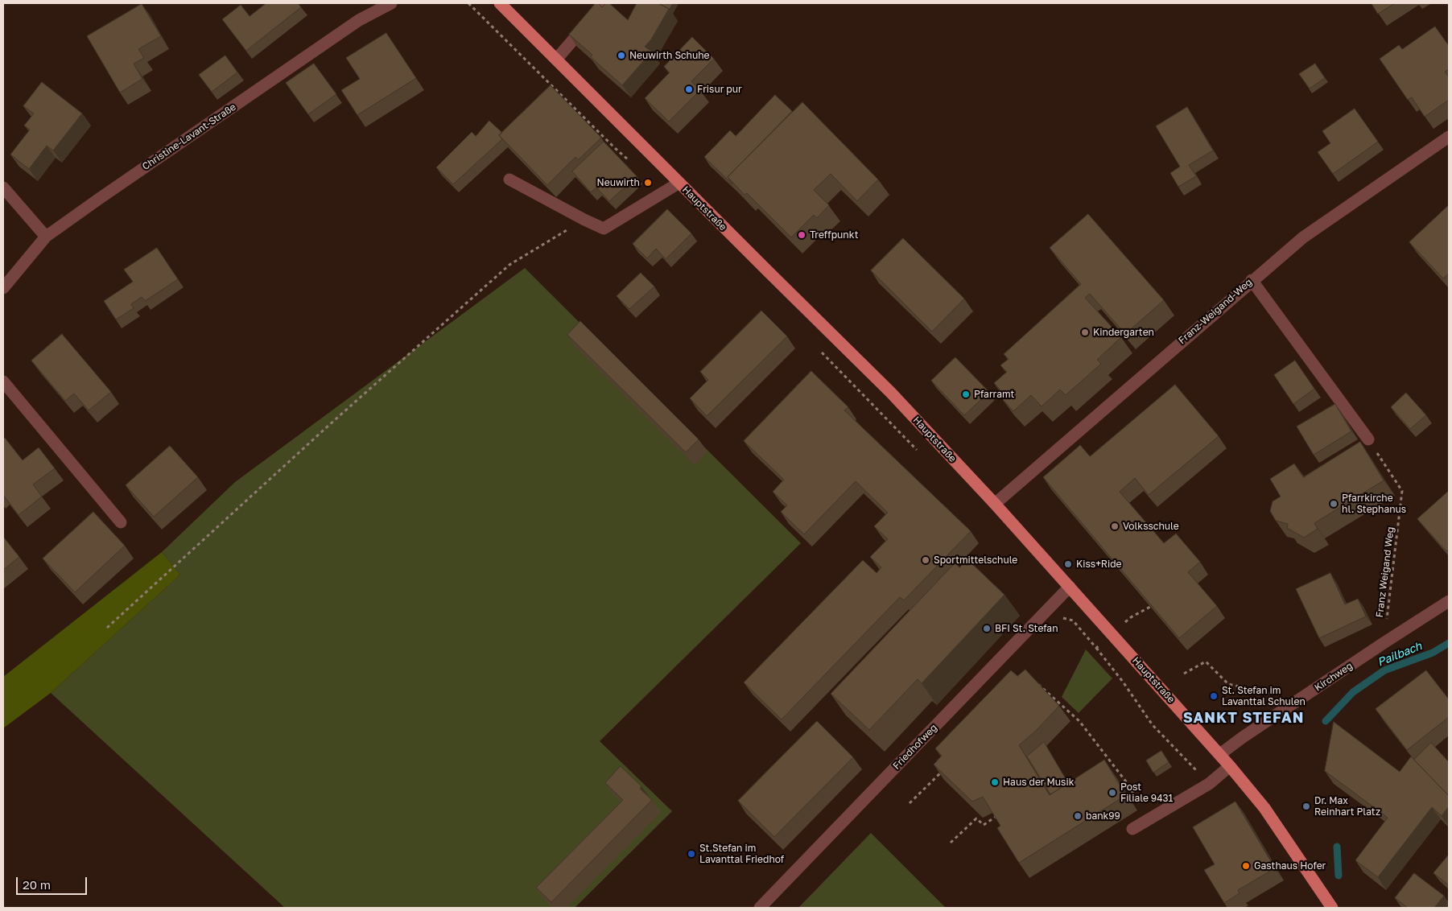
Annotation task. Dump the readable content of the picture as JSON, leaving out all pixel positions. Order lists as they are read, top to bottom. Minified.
{"streets":{"main road":["Hauptstraße"],"street":["Christine-Lavant-Straße","Franz-Weigand-Weg","Kirchweg","Friedhofweg"],"path":["Franz Weigand Weg"]},"crossings":[["Hauptstraße","Franz-Weigand-Weg"],["Hauptstraße","Kirchweg"],["Hauptstraße","Friedhofweg"],["Franz Weigand Weg","Kirchweg"]],"districts":["SANKT STEFAN"],"water":["Pailbach"],"places":["Neuwirth Schuhe","Frisur pur","Neuwirth","Treffpunkt","Kindergarten","Pfarramt","Pfarrkirche hl. Stephanus","Volksschule","Sportmittelschule","Kiss+Ride","BFI St. Stefan","St. Stefan im Lavanttal Schulen","Haus der Musik","Post Filiale 9431","Dr. Max Reinhart Platz","bank99","St.Stefan im Lavanttal Friedhof","Gasthaus Hofer"],"scale_bar":"20 m"}
